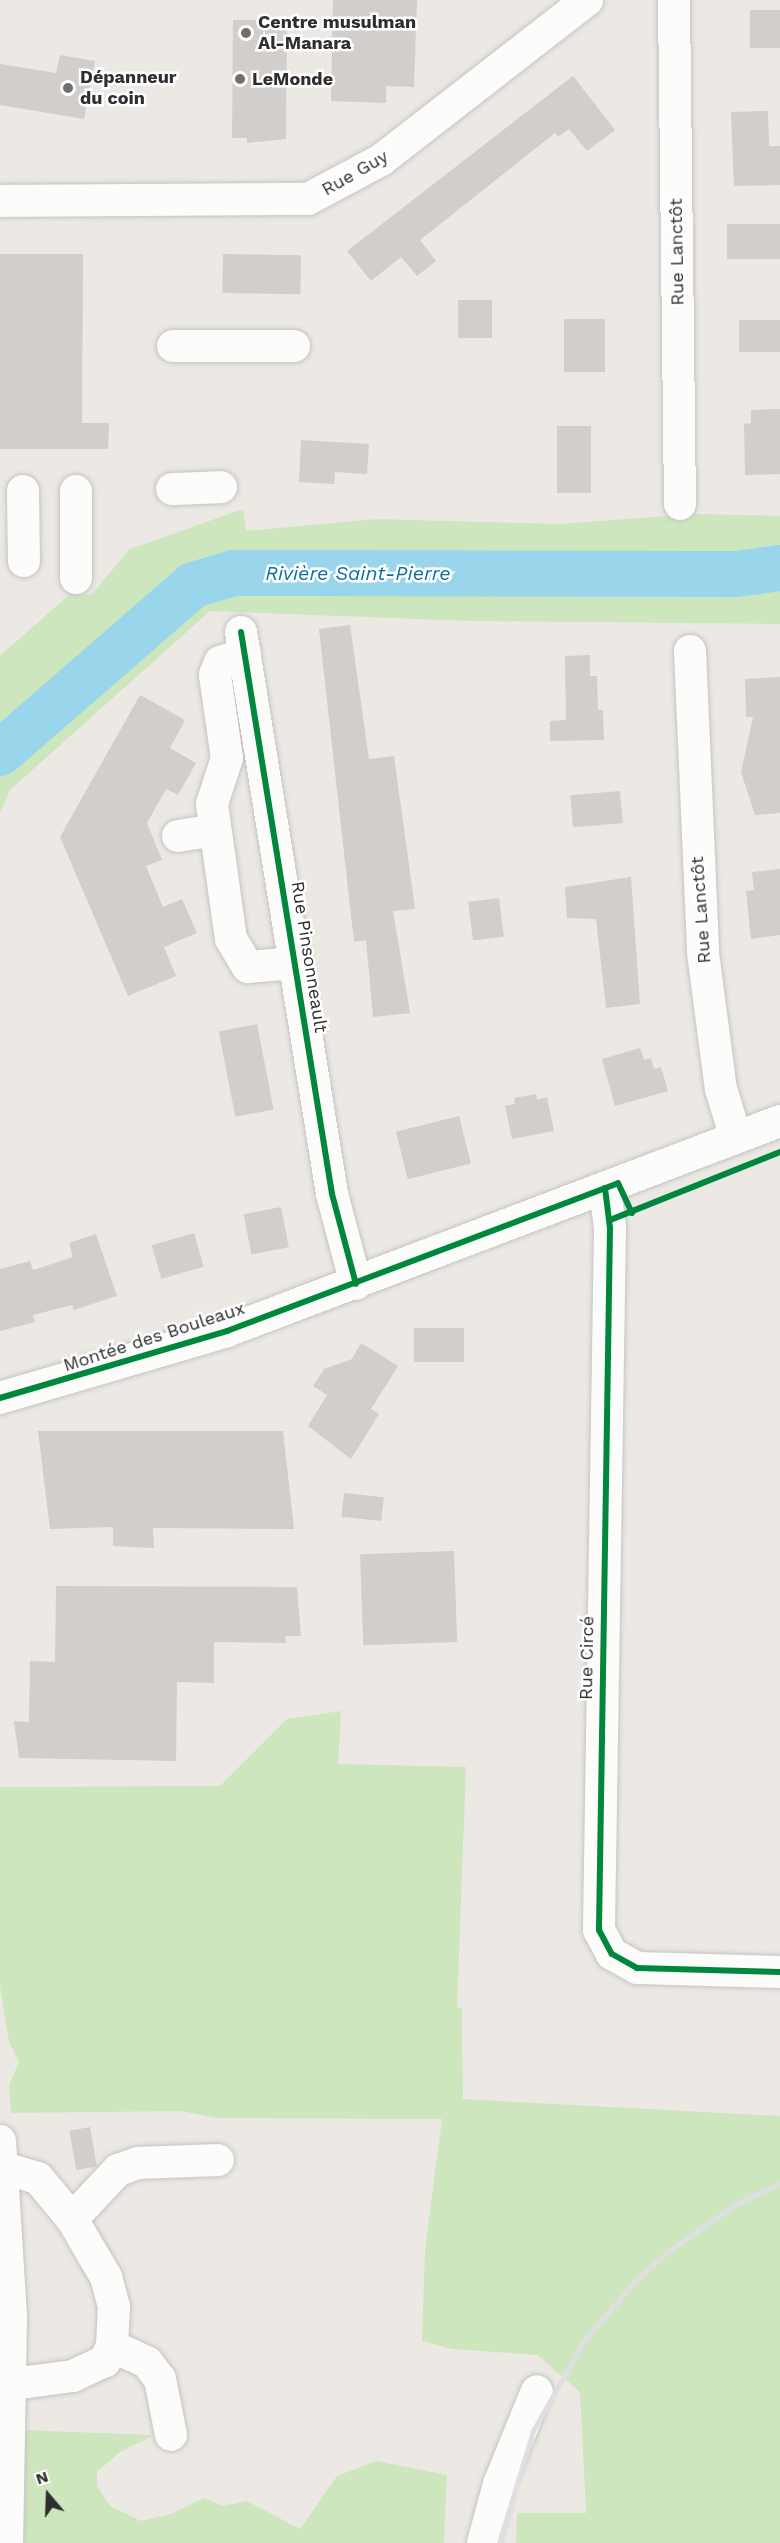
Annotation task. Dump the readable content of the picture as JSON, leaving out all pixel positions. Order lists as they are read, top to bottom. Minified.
{"streets":{"street":["Rue Guy","Rue Lanctôt","Rue Pinsonneault","Montée des Bouleaux","Rue Circé"]},"crossings":[["Rue Lanctôt","Montée des Bouleaux"],["Rue Pinsonneault","Montée des Bouleaux"],["Montée des Bouleaux","Rue Circé"]],"water":["Rivière Saint-Pierre"],"places":["Centre musulman Al-Manara","LeMonde","Dépanneur du coin"],"north":"top"}
